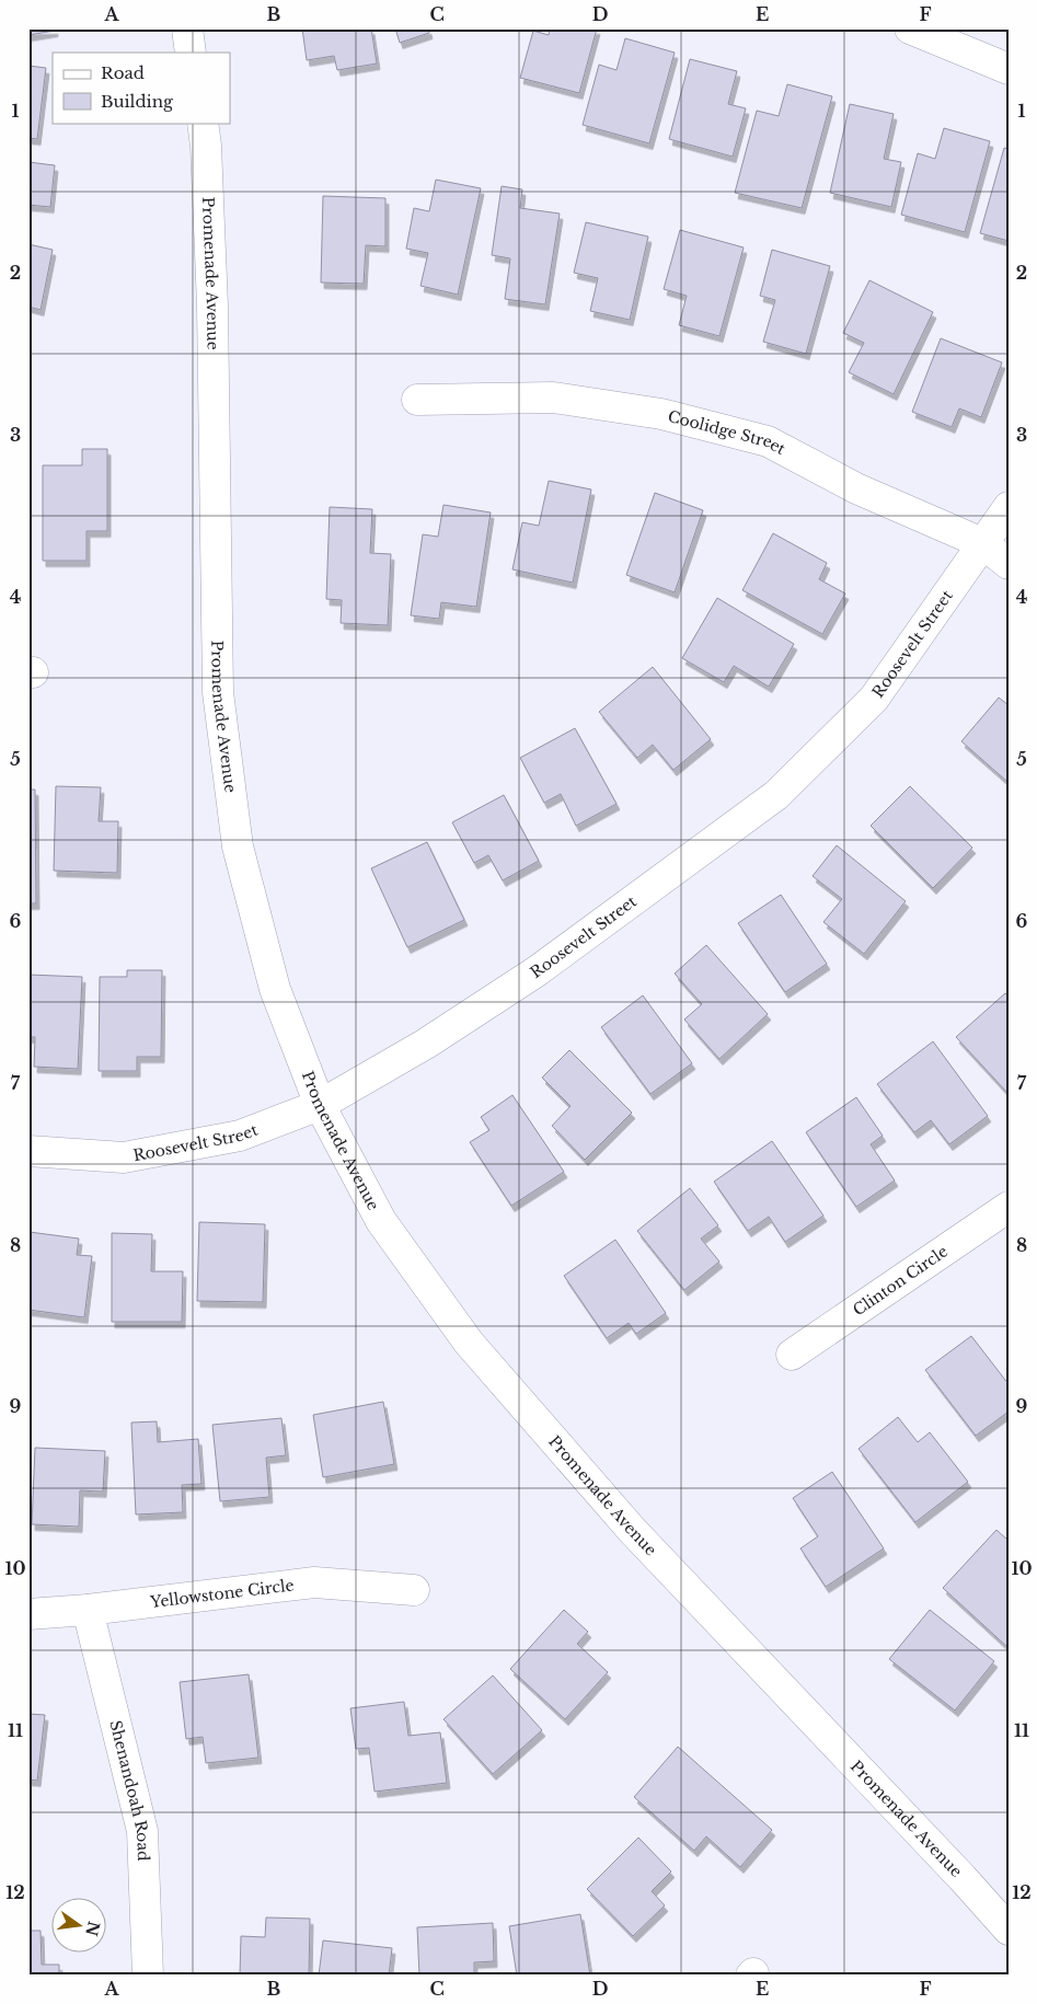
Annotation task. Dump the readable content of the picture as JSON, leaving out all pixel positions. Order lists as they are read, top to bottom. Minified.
{"streets":{"street":["Promenade Avenue","Coolidge Street","Roosevelt Street","Clinton Circle","Yellowstone Circle","Shenandoah Road"]},"crossings":[["Promenade Avenue","Roosevelt Street"],["Coolidge Street","Roosevelt Street"],["Yellowstone Circle","Shenandoah Road"]],"legend":["Road","Building"],"north":"right","grid":{"columns":["A","B","C","D","E","F"],"rows":["1","2","3","4","5","6","7","8","9","10","11","12"]}}
